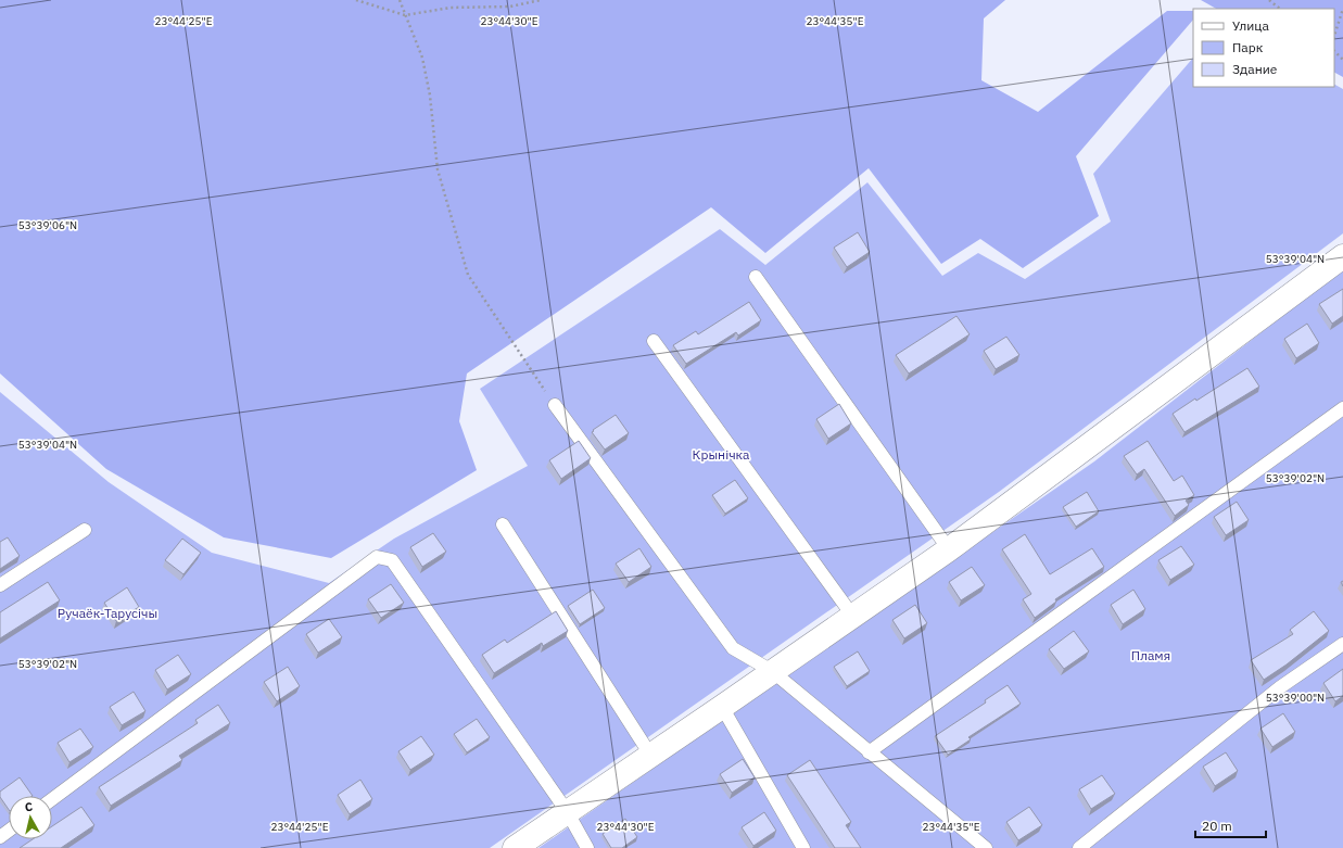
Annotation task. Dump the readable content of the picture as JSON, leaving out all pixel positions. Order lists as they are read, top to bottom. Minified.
{"parks":["Крынічка","Ручаёк-Тарусічы","Пламя"],"legend":["Улица","Парк","Здание"],"scale_bar":"20 m","north":"top","coordinates":["23°44'25\"E","23°44'30\"E","23°44'35\"E","53°39'06\"N","53°39'04\"N","53°39'02\"N","53°39'00\"N"]}
